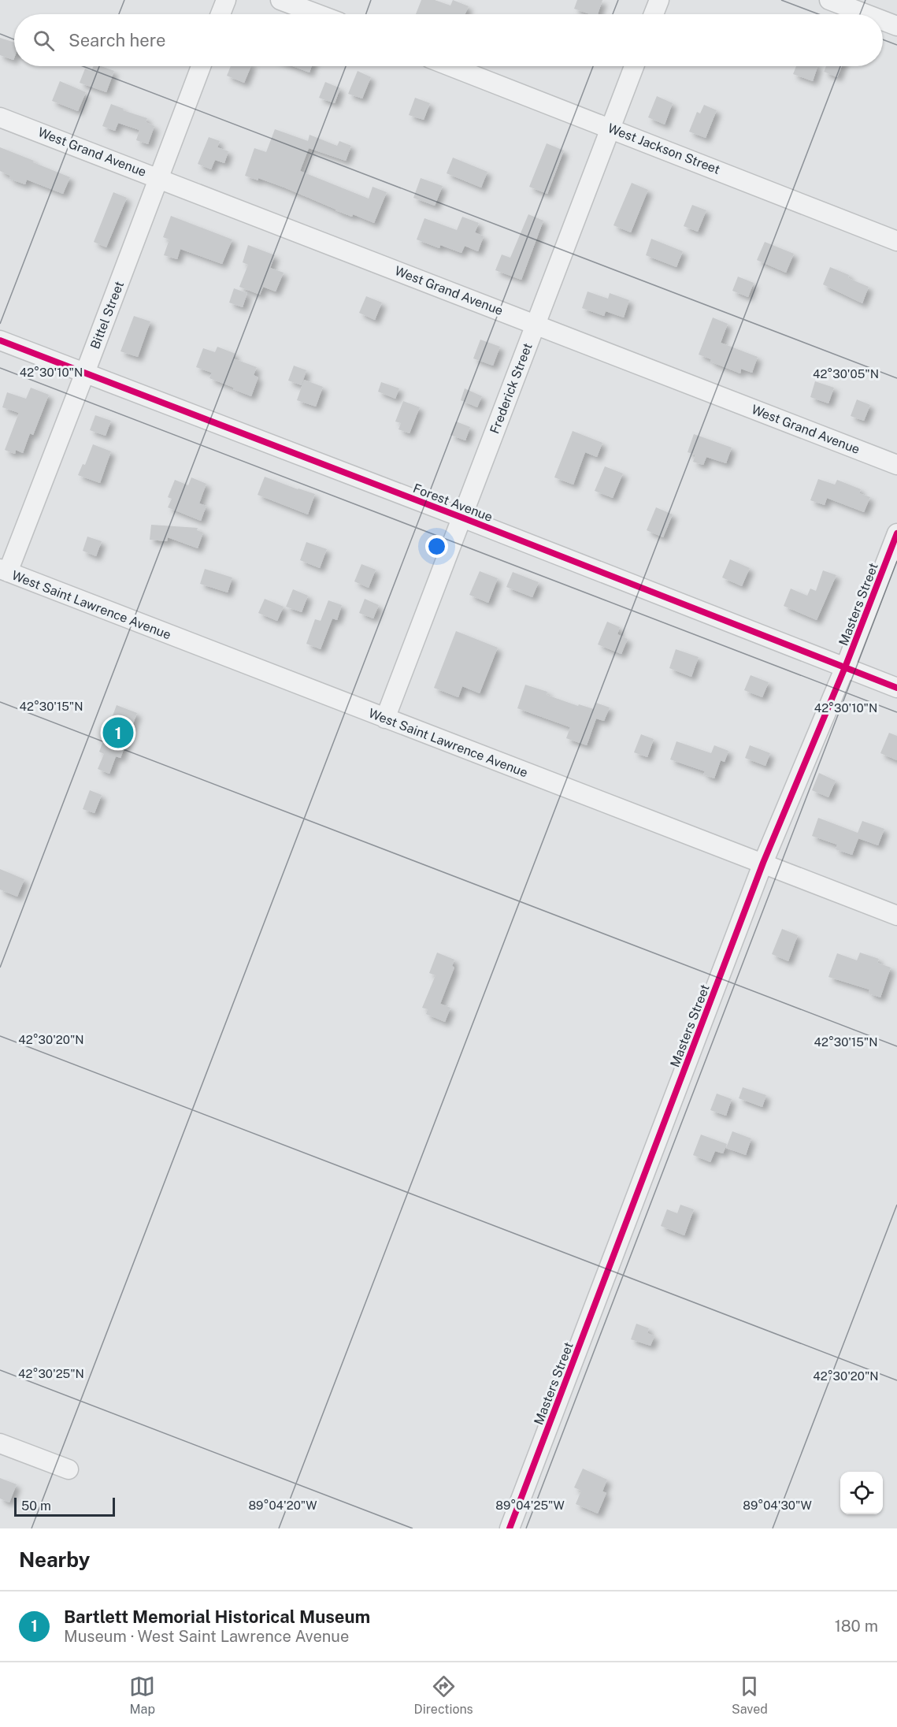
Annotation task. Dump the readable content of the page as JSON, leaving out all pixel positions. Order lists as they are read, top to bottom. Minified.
{"streets":{"street":["West Jackson Street","West Grand Avenue","Bittel Street","Frederick Street","Forest Avenue","Masters Street","West Saint Lawrence Avenue"]},"crossings":[["West Jackson Street","Frederick Street"],["West Grand Avenue","Bittel Street"],["West Grand Avenue","Frederick Street"],["Bittel Street","Forest Avenue"],["Bittel Street","West Saint Lawrence Avenue"],["Frederick Street","Forest Avenue"],["Frederick Street","West Saint Lawrence Avenue"],["Forest Avenue","Masters Street"],["Masters Street","West Saint Lawrence Avenue"]],"scale_bar":"50 m","page":{"search":"Search here","pins":"1","scale":"50 m","heading":"Nearby","list":[{"mark":"1","name":"Bartlett Memorial Historical Museum","note":"Museum · West Saint Lawrence Avenue","value":"180 m"}],"nav":["Map","Directions","Saved"]},"coordinates":["42°30'10\"N","42°30'05\"N","42°30'15\"N","42°30'20\"N","42°30'25\"N","89°04'20\"W","89°04'25\"W","89°04'30\"W"]}
